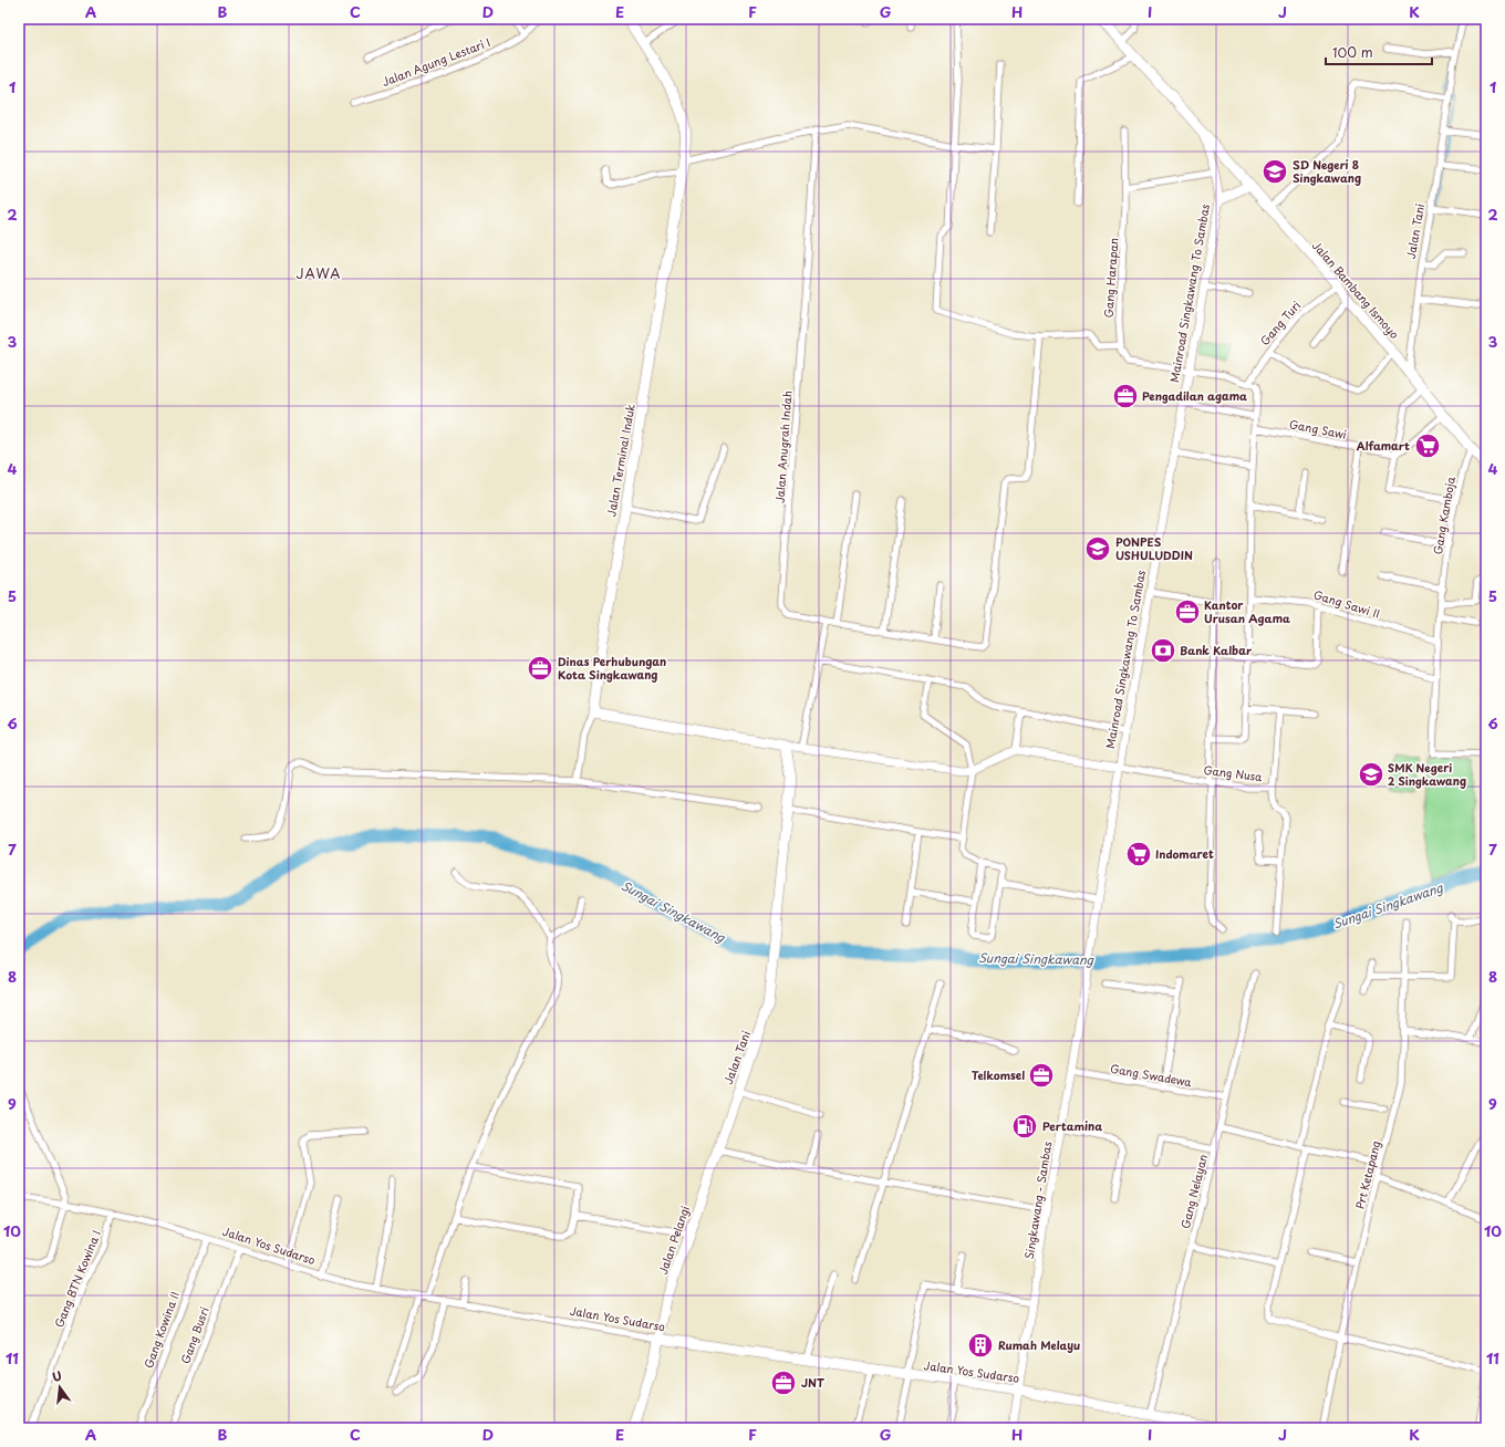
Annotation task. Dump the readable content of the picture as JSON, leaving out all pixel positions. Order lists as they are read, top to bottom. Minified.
{"streets":{"main road":["Jalan Tani","Jalan Bambang Ismoyo","Mainroad Singkawang To Sambas","Jalan Terminal Induk","Jalan Pelangi","Jalan Yos Sudarso"],"street":["Jalan Agung Lestari I","Gang Harapan","Gang Turi","Gang Sawi","Jalan Anugrah Indah","Gang Kamboja","Gang Sawi II","Gang Nusa","Gang Swadewa","Prt Ketapang","Gang Nelayan","Singkawang - Sambas","Gang BTN Kowina I","Gang Kowina II","Gang Busri"]},"crossings":[["Jalan Tani","Jalan Bambang Ismoyo"],["Jalan Tani","Jalan Pelangi"],["Gang Harapan","Mainroad Singkawang To Sambas"],["Jalan Bambang Ismoyo","Mainroad Singkawang To Sambas"],["Jalan Bambang Ismoyo","Gang Turi"],["Jalan Bambang Ismoyo","Gang Kamboja"],["Mainroad Singkawang To Sambas","Gang Nusa"],["Mainroad Singkawang To Sambas","Singkawang - Sambas"],["Gang Kamboja","Gang Sawi II"],["Gang Swadewa","Gang Nelayan"],["Gang Swadewa","Singkawang - Sambas"],["Gang Nelayan","Jalan Yos Sudarso"],["Singkawang - Sambas","Jalan Yos Sudarso"],["Jalan Pelangi","Jalan Yos Sudarso"],["Jalan Yos Sudarso","Gang BTN Kowina I"],["Jalan Yos Sudarso","Gang Kowina II"],["Jalan Yos Sudarso","Gang Busri"]],"districts":["JAWA"],"water":["Sungai Singkawang"],"places":{"school or university":["SD Negeri 8 Singkawang","PONPES USHULUDDIN","SMK Negeri 2 Singkawang"],"office":["Pengadilan agama","Kantor Urusan Agama","Dinas Perhubungan Kota Singkawang","Telkomsel","JNT"],"supermarket":["Alfamart","Indomaret"],"bank":["Bank Kalbar"],"fuel station":["Pertamina"],"building":["Rumah Melayu"]},"scale_bar":"100 m","north":"top","grid":{"columns":["A","B","C","D","E","F","G","H","I","J","K"],"rows":["1","2","3","4","5","6","7","8","9","10","11"]}}
